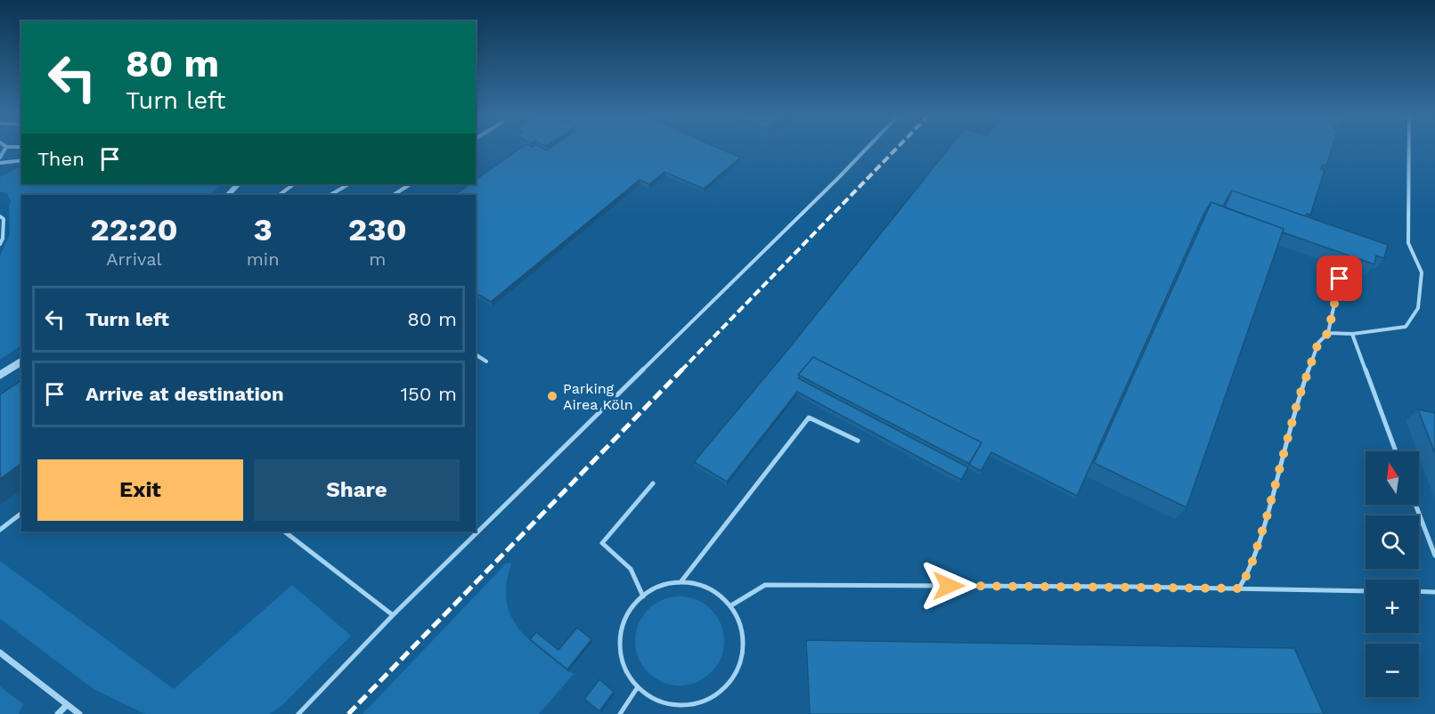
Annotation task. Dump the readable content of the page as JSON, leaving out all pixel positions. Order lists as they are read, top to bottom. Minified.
{"places":["Parking Airea Köln"],"north":"top","page":{"turn":["80 m","Turn left"],"then":"Then","eta":["22:20","Arrival","3","min","230","m"],"list":[{"name":"Turn left","value":"80 m"},{"name":"Arrive at destination","value":"150 m"}],"buttons":["Exit","Share"],"map_buttons":["+","−"]}}
